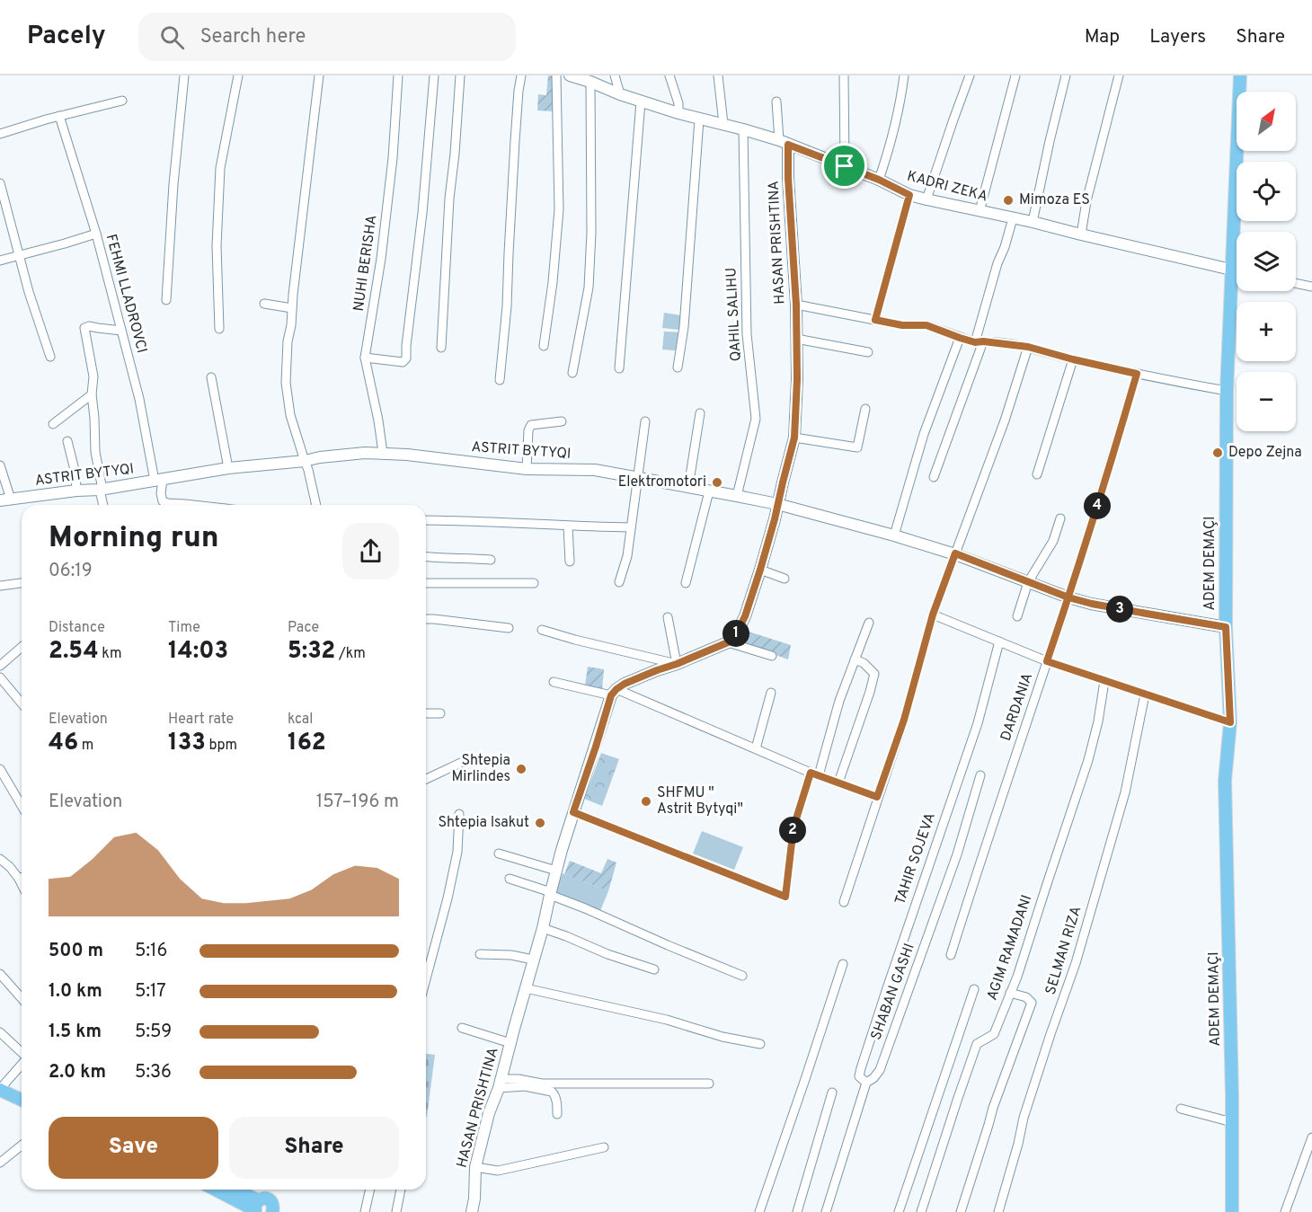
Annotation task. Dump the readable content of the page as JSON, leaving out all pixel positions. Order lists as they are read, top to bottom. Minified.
{"streets":{"main road":["ADEM DEMAÇI"],"street":["KADRI ZEKA","HASAN PRISHTINA","NUHI BERISHA","FEHMI LLADROVCI","QAHIL SALIHU","ASTRIT BYTYQI","DARDANIA","TAHIR SOJEVA","AGIM RAMADANI","SELMAN RIZA","SHABAN GASHI"]},"crossings":[["KADRI ZEKA","HASAN PRISHTINA"],["KADRI ZEKA","QAHIL SALIHU"],["KADRI ZEKA","ADEM DEMAÇI"],["HASAN PRISHTINA","ASTRIT BYTYQI"],["NUHI BERISHA","ASTRIT BYTYQI"],["FEHMI LLADROVCI","ASTRIT BYTYQI"],["QAHIL SALIHU","ASTRIT BYTYQI"],["ASTRIT BYTYQI","ADEM DEMAÇI"],["ASTRIT BYTYQI","DARDANIA"],["TAHIR SOJEVA","SHABAN GASHI"]],"places":["Mimoza ES","Depo Zejna","Elektromotori","Shtepia Mirlindes","SHFMU \" Astrit Bytyqi\"","Shtepia Isakut"],"north":"top right","page":{"header":"Pacely","search":"Search here","nav":["Map","Layers","Share"],"map_buttons":["+","−"],"pins":["4","3","1","2"],"heading":["Morning run","06:19"],"stats":[["Distance","2.54 km"],["Time","14:03"],["Pace","5:32 /km"],["Elevation","46 m"],["Heart rate","133 bpm"],["kcal","162"]],"chart":["Elevation","157–196 m"],"list":[{"name":"500 m","note":"5:16"},{"name":"1.0 km","note":"5:17"},{"name":"1.5 km","note":"5:59"},{"name":"2.0 km","note":"5:36"}],"buttons":["Save","Share"]}}
